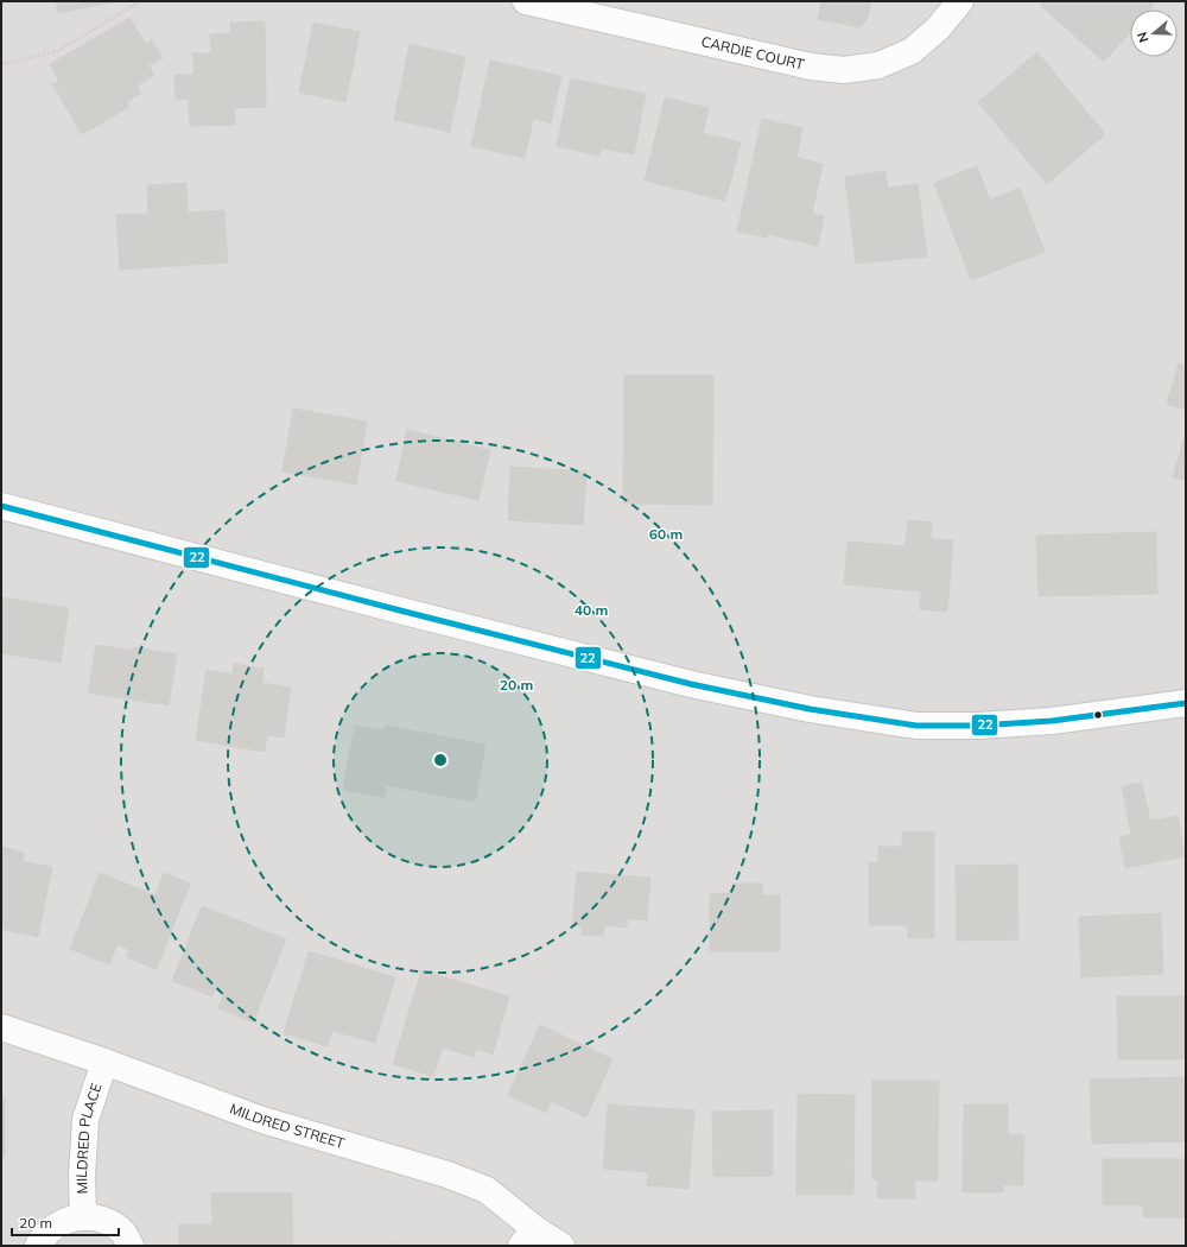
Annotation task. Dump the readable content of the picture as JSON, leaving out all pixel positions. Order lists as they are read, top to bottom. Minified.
{"streets":{"street":["CARDIE COURT","MILDRED STREET","MILDRED PLACE"]},"crossings":[["MILDRED STREET","MILDRED PLACE"]],"lines":["transit line 22"],"scale_bar":"20 m","north":"left","rings":["60 m","40 m","20 m"]}
